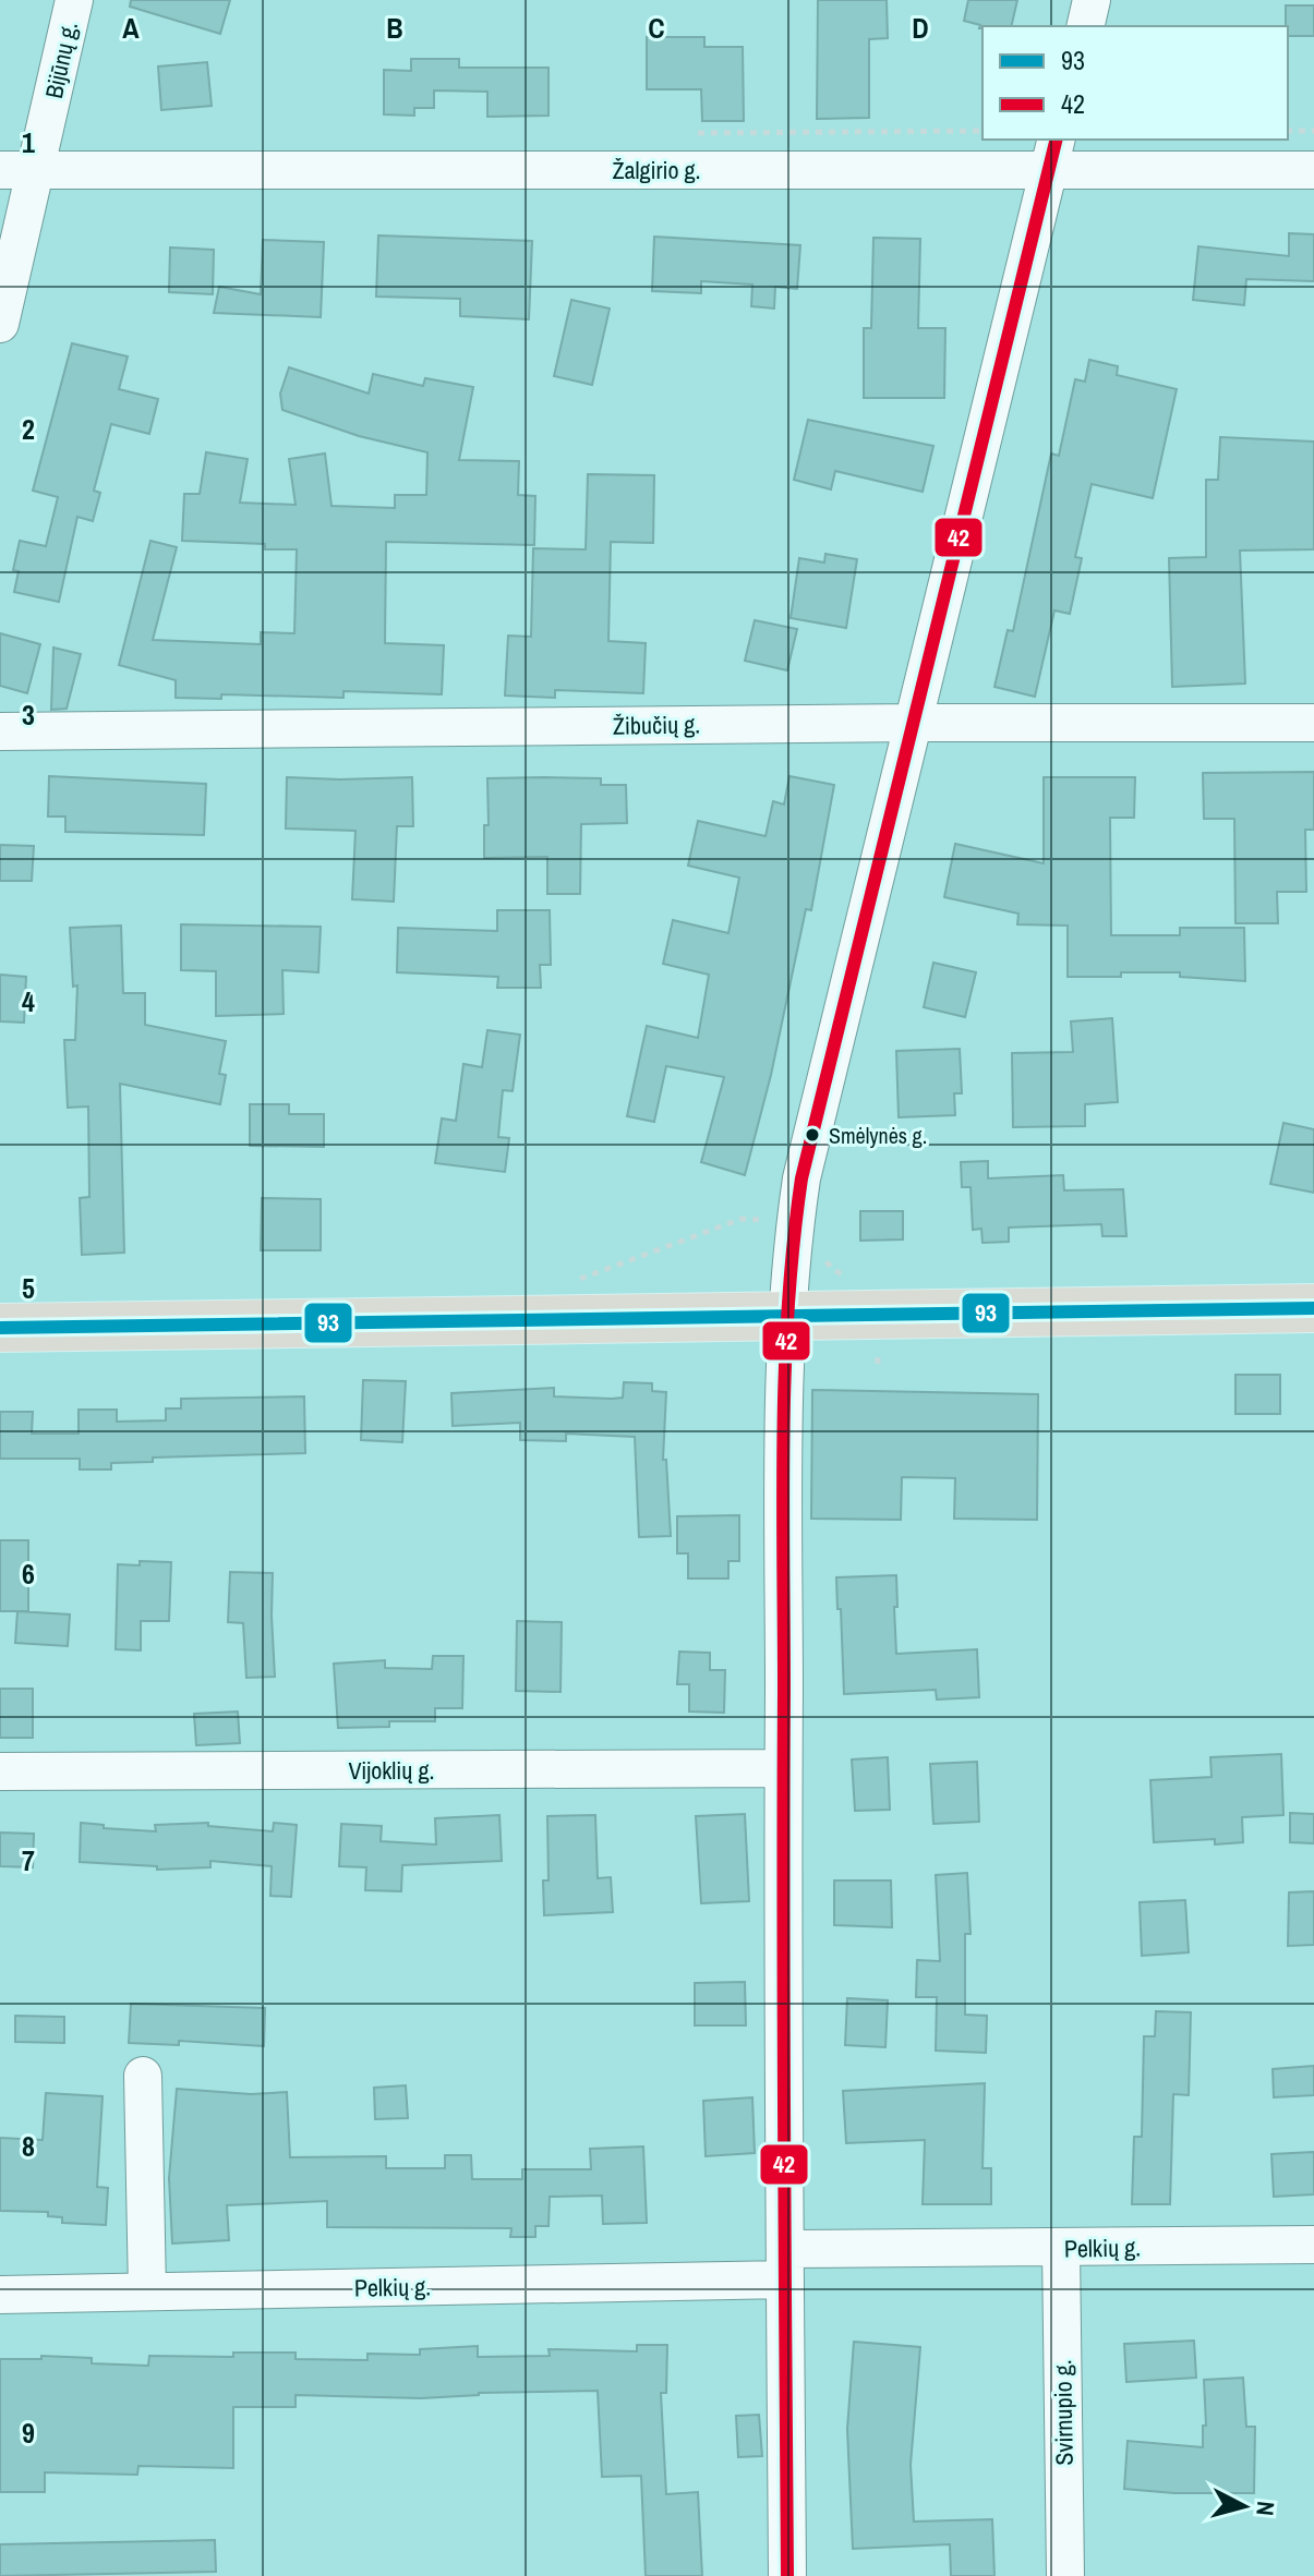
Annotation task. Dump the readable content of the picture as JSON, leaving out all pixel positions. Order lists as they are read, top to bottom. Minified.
{"streets":{"street":["Bijūnų g.","Žalgirio g.","Žibučių g.","Vijoklių g.","Pelkių g.","Svirnupio g."]},"crossings":[["Bijūnų g.","Žalgirio g."],["Pelkių g.","Svirnupio g."]],"places":["Smėlynės g."],"lines":["transit line 42","transit line 93"],"legend":["93","42"],"north":"right","grid":{"columns":["A","B","C","D"],"rows":["1","2","3","4","5","6","7","8","9"]}}
